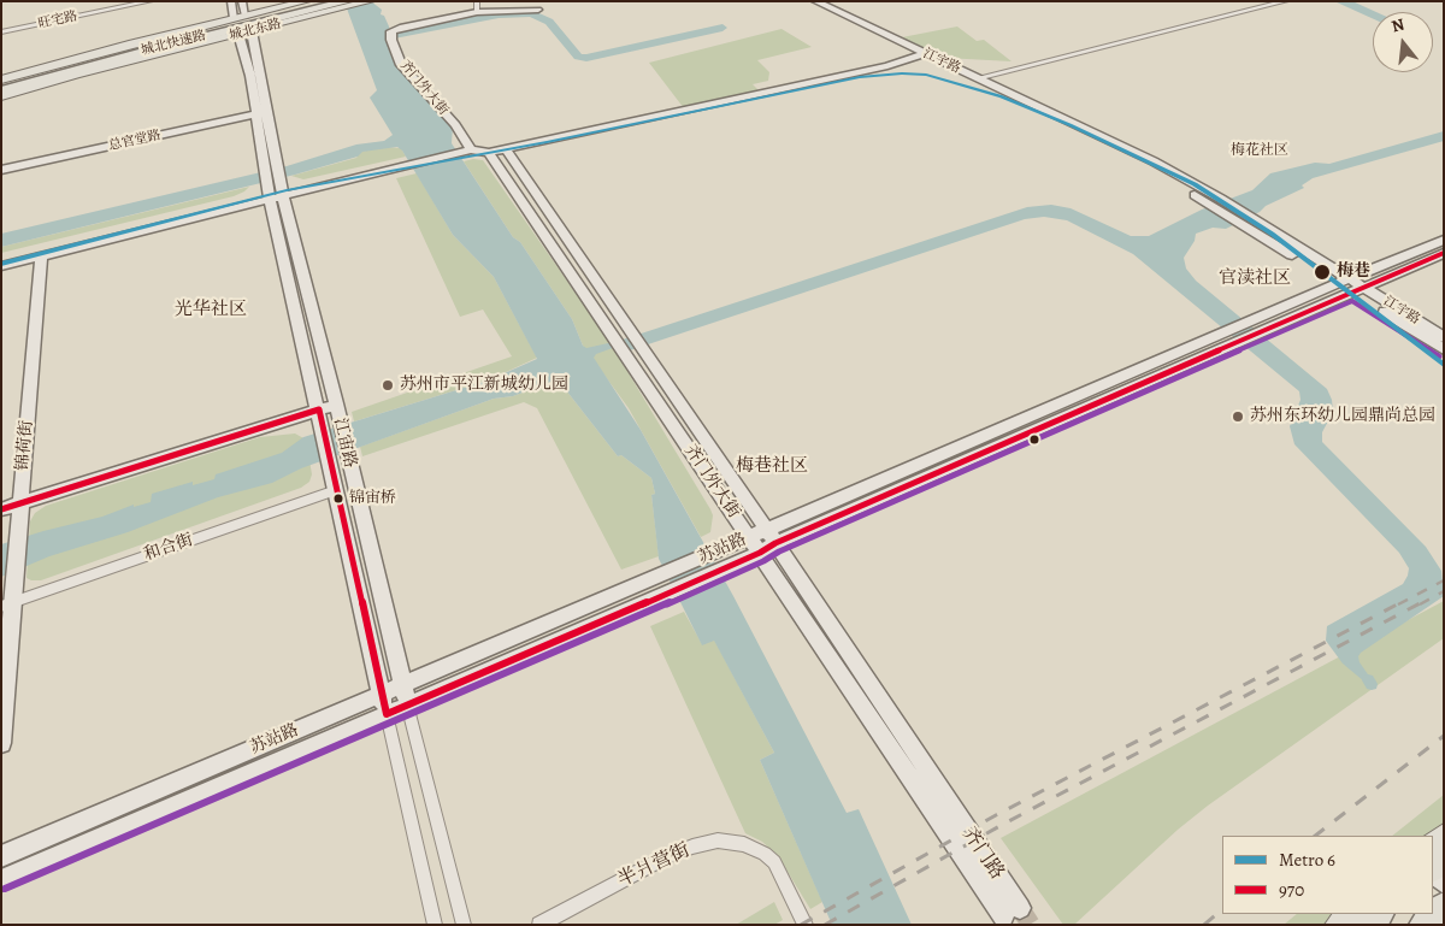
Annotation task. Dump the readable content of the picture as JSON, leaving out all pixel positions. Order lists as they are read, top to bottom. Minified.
{"streets":{"highway":["城北快速路"],"main road":["城北东路","江宇路","齐门外大街","总官堂路","江宙路","锦荷街","苏站路","齐门路"],"street":["旺宅路","和合街","半爿营街"]},"crossings":[["城北东路","城北快速路"],["城北东路","江宙路"],["城北快速路","江宙路"],["江宇路","苏站路"],["齐门外大街","苏站路"],["齐门外大街","齐门路"],["总官堂路","江宙路"],["江宙路","和合街"],["江宙路","苏站路"],["锦荷街","和合街"]],"districts":["梅花社区","官渎社区","光华社区","梅巷社区"],"places":["梅巷","苏州市平江新城幼儿园","苏州东环幼儿园鼎尚总园","锦宙桥"],"lines":["metro line 6","transit line 970"],"legend":["Metro 6","970"],"north":"top"}
